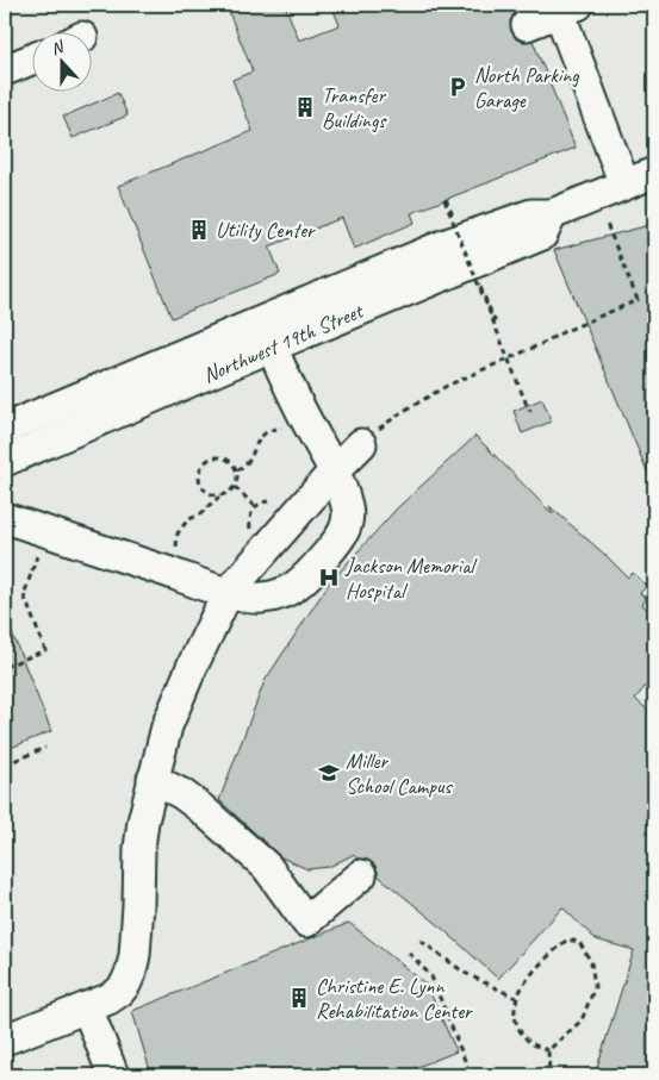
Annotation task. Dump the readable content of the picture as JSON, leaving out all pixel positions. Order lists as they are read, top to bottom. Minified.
{"streets":{"street":["Northwest 19th Street"]},"places":{"parking":["North Parking Garage"],"building":["Transfer Buildings","Utility Center","Christine E. Lynn Rehabilitation Center"],"hospital":["Jackson Memorial Hospital"],"school or university":["Miller School Campus"]},"north":"top"}
